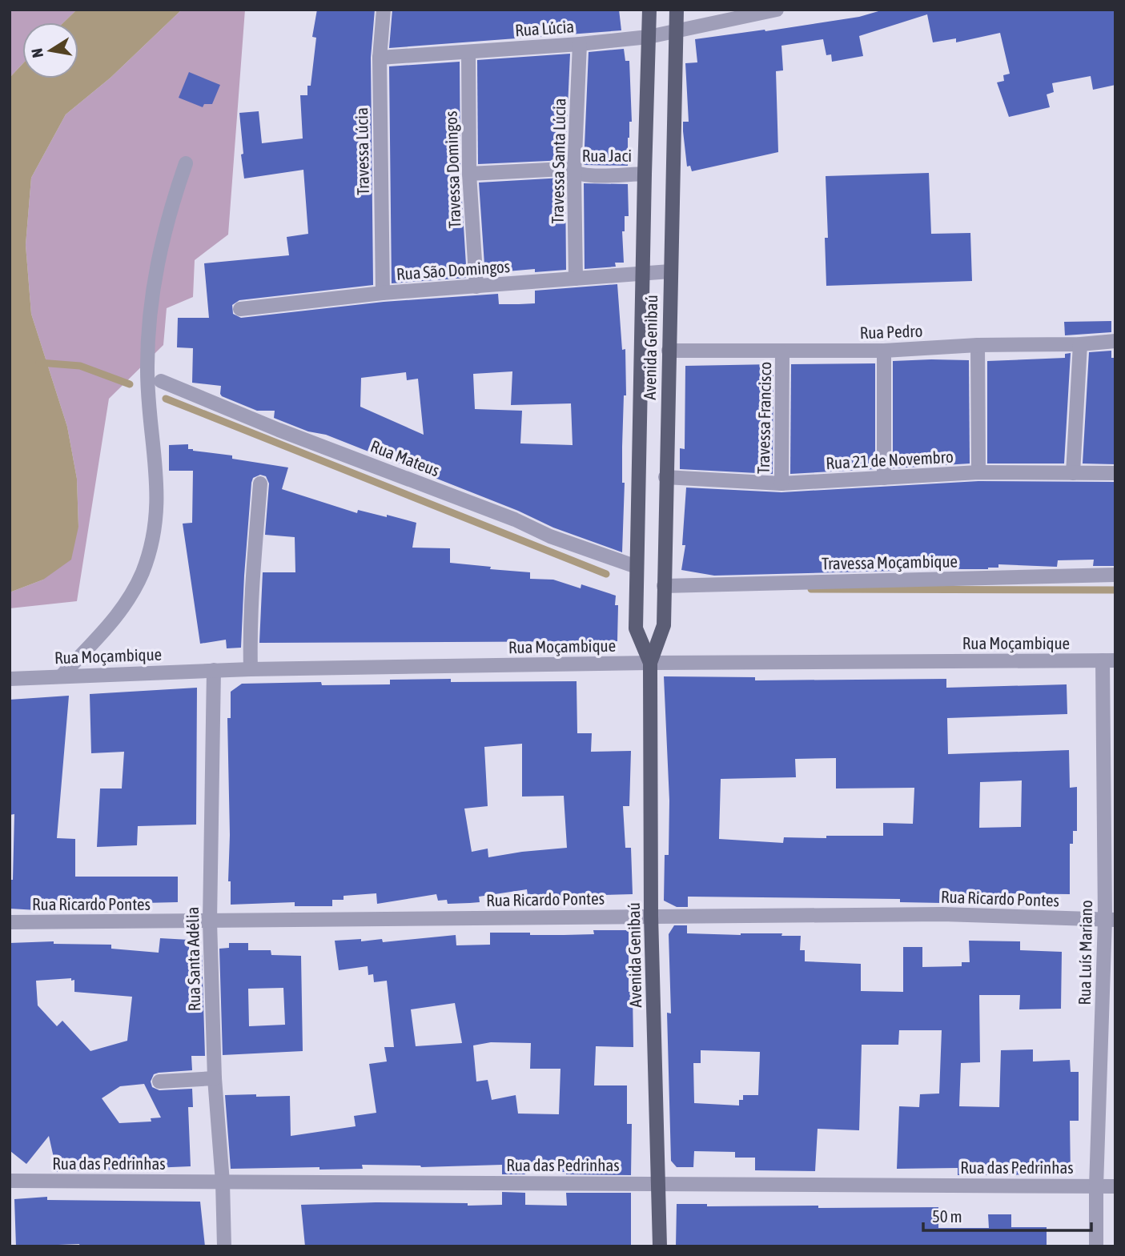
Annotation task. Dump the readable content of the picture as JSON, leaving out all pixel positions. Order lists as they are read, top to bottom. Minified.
{"streets":{"main road":["Avenida Genibaú"],"street":["Rua Lúcia","Travessa Lúcia","Rua Jaci","Travessa Santa Lúcia","Travessa Domingos","Rua São Domingos","Rua Pedro","Travessa Francisco","Rua Mateus","Rua 21 de Novembro","Travessa Moçambique","Rua Moçambique","Rua Ricardo Pontes","Rua Luís Mariano","Rua Santa Adélia","Rua das Pedrinhas"]},"crossings":[["Rua Lúcia","Travessa Lúcia"],["Rua Lúcia","Travessa Santa Lúcia"],["Rua Lúcia","Travessa Domingos"],["Rua Lúcia","Avenida Genibaú"],["Travessa Lúcia","Rua São Domingos"],["Rua Jaci","Travessa Santa Lúcia"],["Rua Jaci","Travessa Domingos"],["Rua Jaci","Avenida Genibaú"],["Travessa Santa Lúcia","Rua São Domingos"],["Travessa Domingos","Rua São Domingos"],["Rua São Domingos","Avenida Genibaú"],["Rua Pedro","Avenida Genibaú"],["Rua Pedro","Travessa Francisco"],["Avenida Genibaú","Rua Mateus"],["Avenida Genibaú","Rua 21 de Novembro"],["Avenida Genibaú","Travessa Moçambique"],["Avenida Genibaú","Rua Moçambique"],["Avenida Genibaú","Rua Ricardo Pontes"],["Avenida Genibaú","Rua das Pedrinhas"],["Travessa Francisco","Rua 21 de Novembro"],["Rua Moçambique","Rua Luís Mariano"],["Rua Moçambique","Rua Santa Adélia"],["Rua Ricardo Pontes","Rua Luís Mariano"],["Rua Ricardo Pontes","Rua Santa Adélia"],["Rua Luís Mariano","Rua das Pedrinhas"],["Rua Santa Adélia","Rua das Pedrinhas"]],"scale_bar":"50 m","north":"left"}
